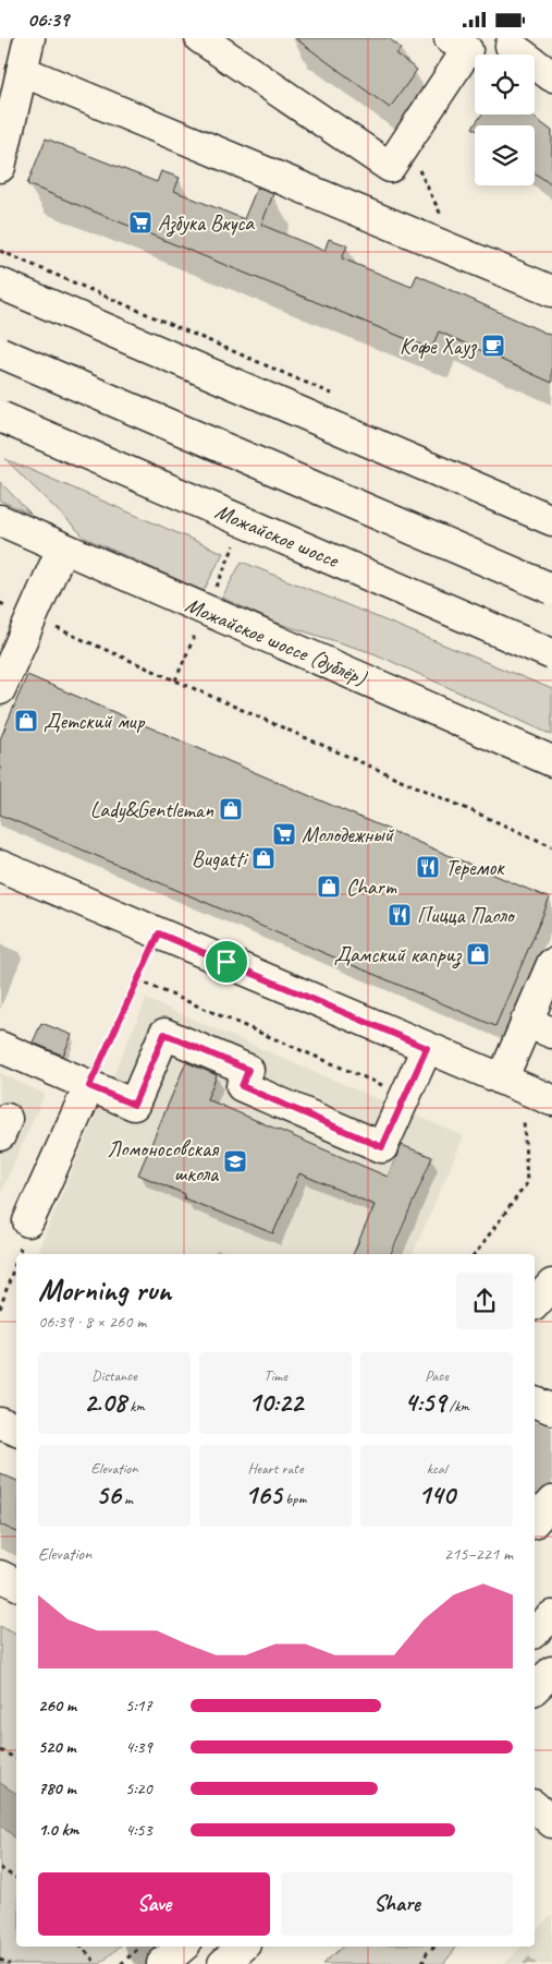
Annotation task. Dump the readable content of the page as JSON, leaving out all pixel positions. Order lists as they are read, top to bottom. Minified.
{"streets":{"main road":["Можайское шоссе","Можайское шоссе (дублёр)"]},"places":{"supermarket":["Азбука Вкуса","Молодежный"],"cafe":["Кофе Хауз"],"shop":["Детский мир","Lady&Gentleman","Bugatti","Charm","Дамский каприз"],"restaurant":["Теремок","Пицца Паоло"],"school or university":["Ломоносовская школа"]},"page":{"status":"06:39","heading":["Morning run","06:39 · 8 × 260 m"],"stats":[["Distance","2.08 km"],["Time","10:22"],["Pace","4:59 /km"],["Elevation","56 m"],["Heart rate","165 bpm"],["kcal","140"]],"chart":["Elevation","215–221 m"],"list":[{"name":"260 m","note":"5:17"},{"name":"520 m","note":"4:39"},{"name":"780 m","note":"5:20"},{"name":"1.0 km","note":"4:53"}],"buttons":["Save","Share"]}}
